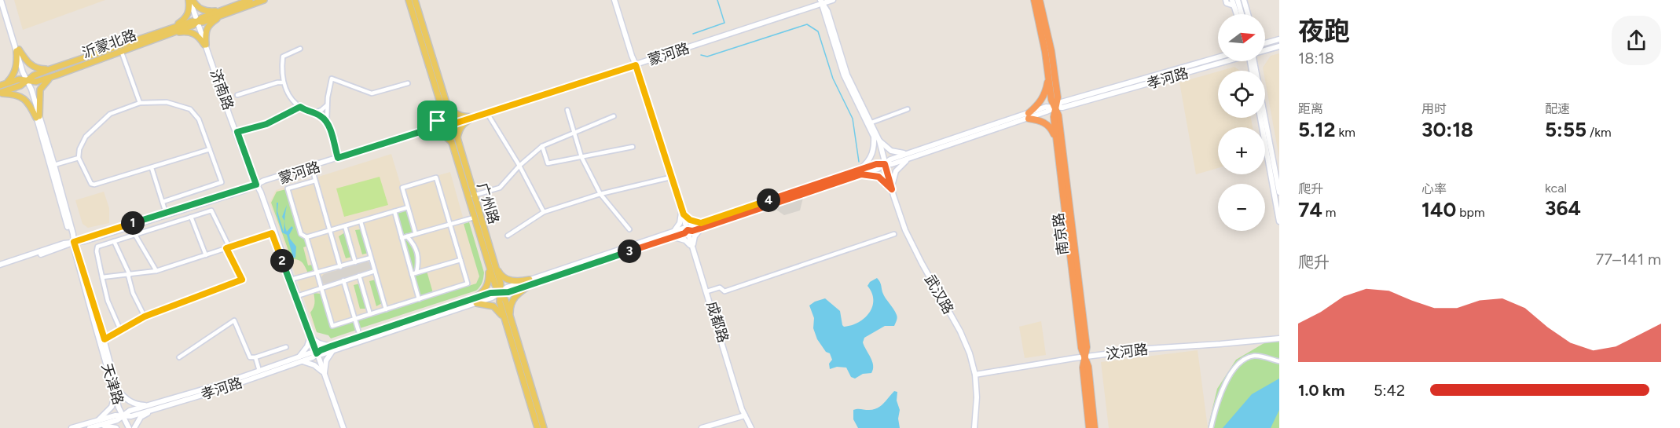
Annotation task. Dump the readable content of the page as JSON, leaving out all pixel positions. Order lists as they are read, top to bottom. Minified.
{"streets":{"highway":["南京路"],"main road":["沂蒙北路","蒙河路","孝河路","济南路","广州路","武汉路","成都路","汶河路","天津路"]},"crossings":[["沂蒙北路","济南路"],["沂蒙北路","天津路"],["蒙河路","济南路"],["蒙河路","广州路"],["蒙河路","武汉路"],["蒙河路","成都路"],["蒙河路","天津路"],["孝河路","济南路"],["孝河路","广州路"],["孝河路","南京路"],["孝河路","武汉路"],["孝河路","成都路"],["孝河路","天津路"],["南京路","汶河路"],["武汉路","汶河路"]],"north":"right","page":{"heading":["夜跑","18:18"],"map_buttons":["+","−"],"stats":[["距离","5.12 km"],["用时","30:18"],["配速","5:55 /km"],["爬升","74 m"],["心率","140 bpm"],["kcal","364"]],"pins":["4","1","3","2"],"chart":["爬升","77–141 m"],"list":[{"name":"1.0 km","note":"5:42"}]}}
